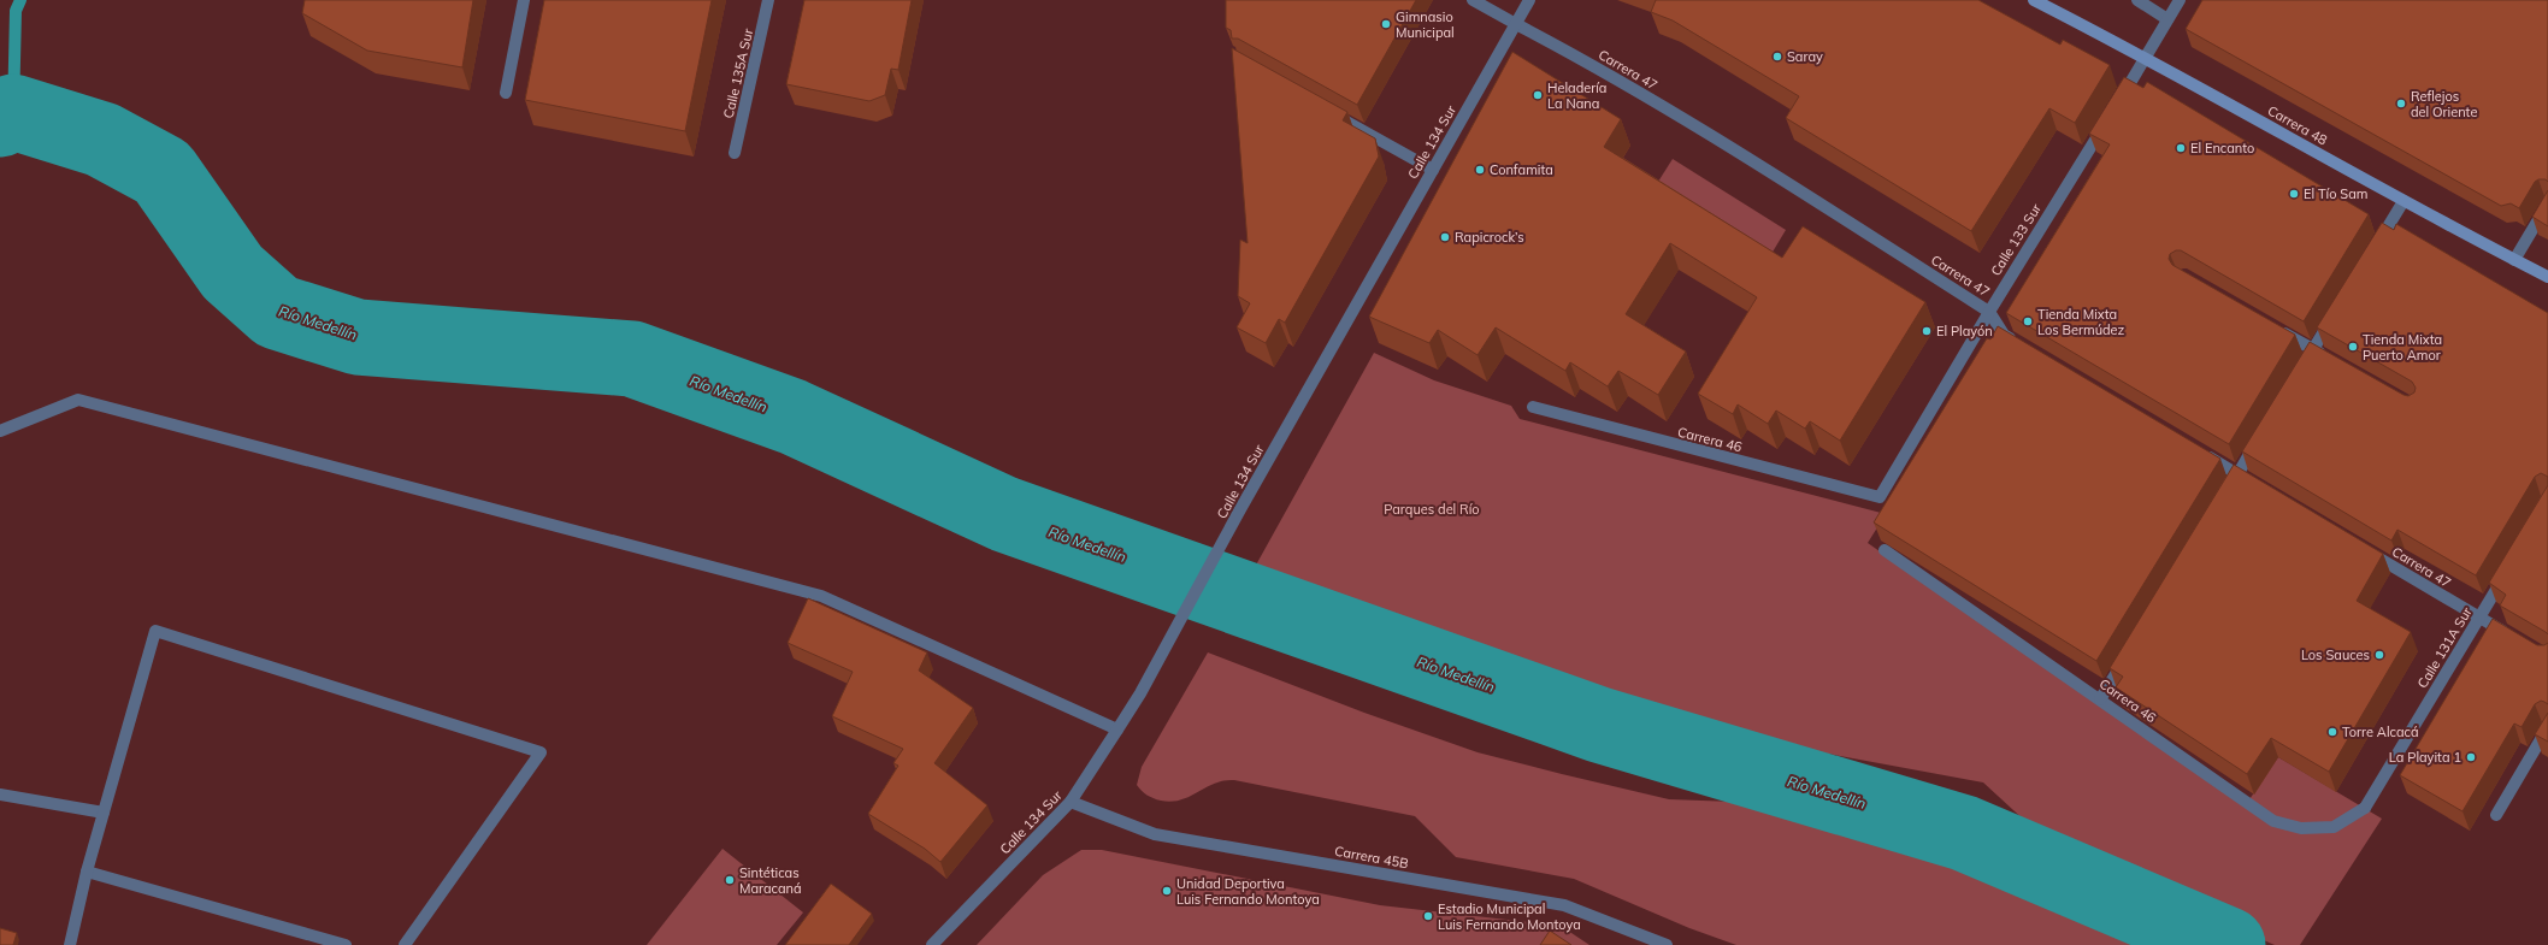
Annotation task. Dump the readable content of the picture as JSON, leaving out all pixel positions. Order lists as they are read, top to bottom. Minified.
{"streets":{"main road":["Carrera 48"],"street":["Carrera 47","Calle 135A Sur","Calle 134 Sur","Calle 133 Sur","Carrera 46","Calle 131A Sur","Carrera 45B"]},"crossings":[["Carrera 47","Calle 134 Sur"],["Carrera 47","Calle 133 Sur"],["Carrera 47","Calle 131A Sur"],["Calle 134 Sur","Carrera 45B"],["Calle 133 Sur","Carrera 46"],["Carrera 46","Calle 131A Sur"]],"water":["Río Medellín"],"parks":["Parques del Río"],"places":["Gimnasio Municipal","Saray","Heladería La Nana","Reflejos del Oriente","El Encanto","Confamita","El Tío Sam","Rapicrock’s","Tienda Mixta Los Bermúdez","El Playón","Tienda Mixta Puerto Amor","Los Sauces","Torre Alcacá","La Playita 1","Sintéticas Maracaná","Unidad Deportiva Luis Fernando Montoya","Estadio Municipal Luis Fernando Montoya"]}
